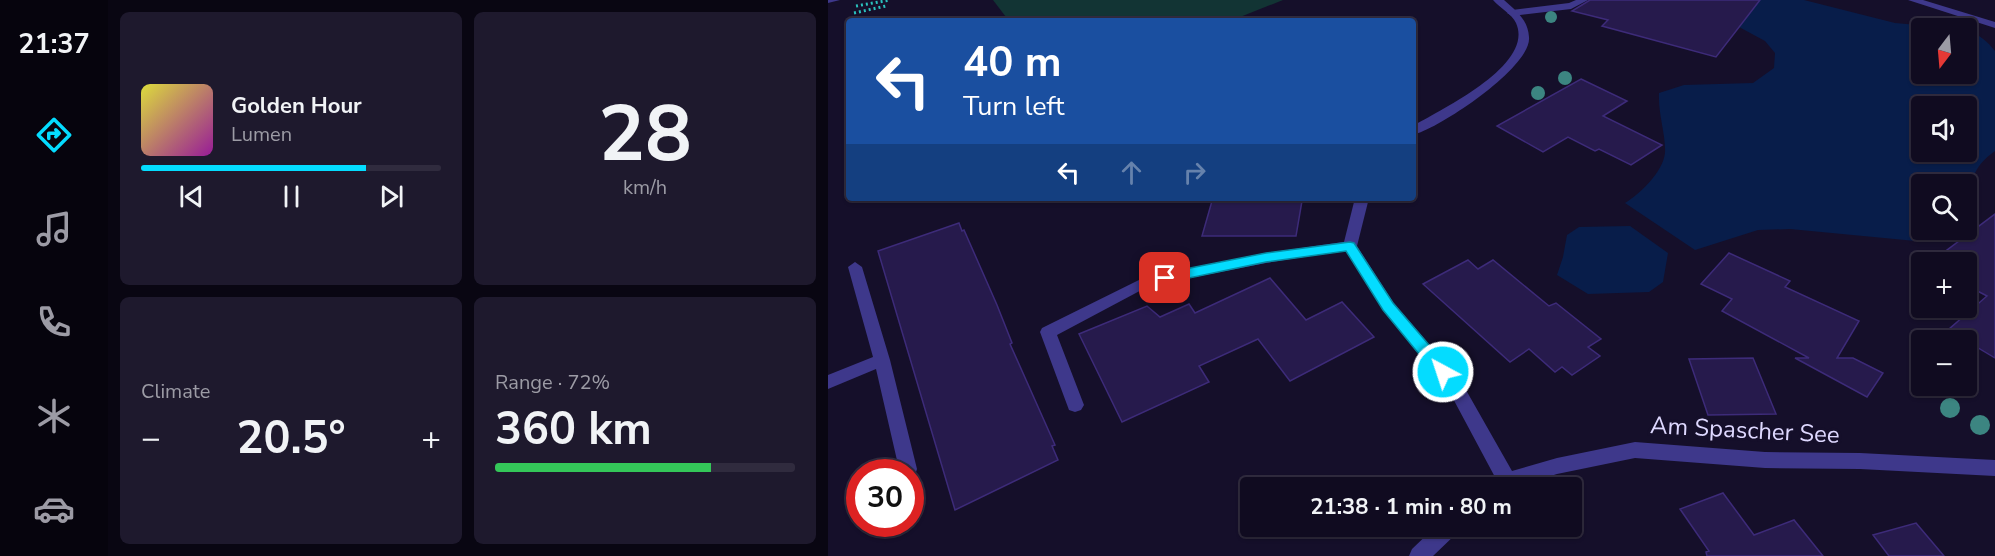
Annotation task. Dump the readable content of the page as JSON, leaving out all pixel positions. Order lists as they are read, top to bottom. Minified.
{"streets":{"street":["Am Spascher See"]},"north":"bottom","page":{"tabs":"21:37","tile":[["28","km/h"],"Climate",["Range · 72%","360 km"]],"map_buttons":["+","−"],"turn":["40 m","Turn left"],"song":["Golden Hour","Lumen"],"heat":["−","20.5°","+"],"limit":"30","trip":"21:38 · 1 min · 80 m"}}
